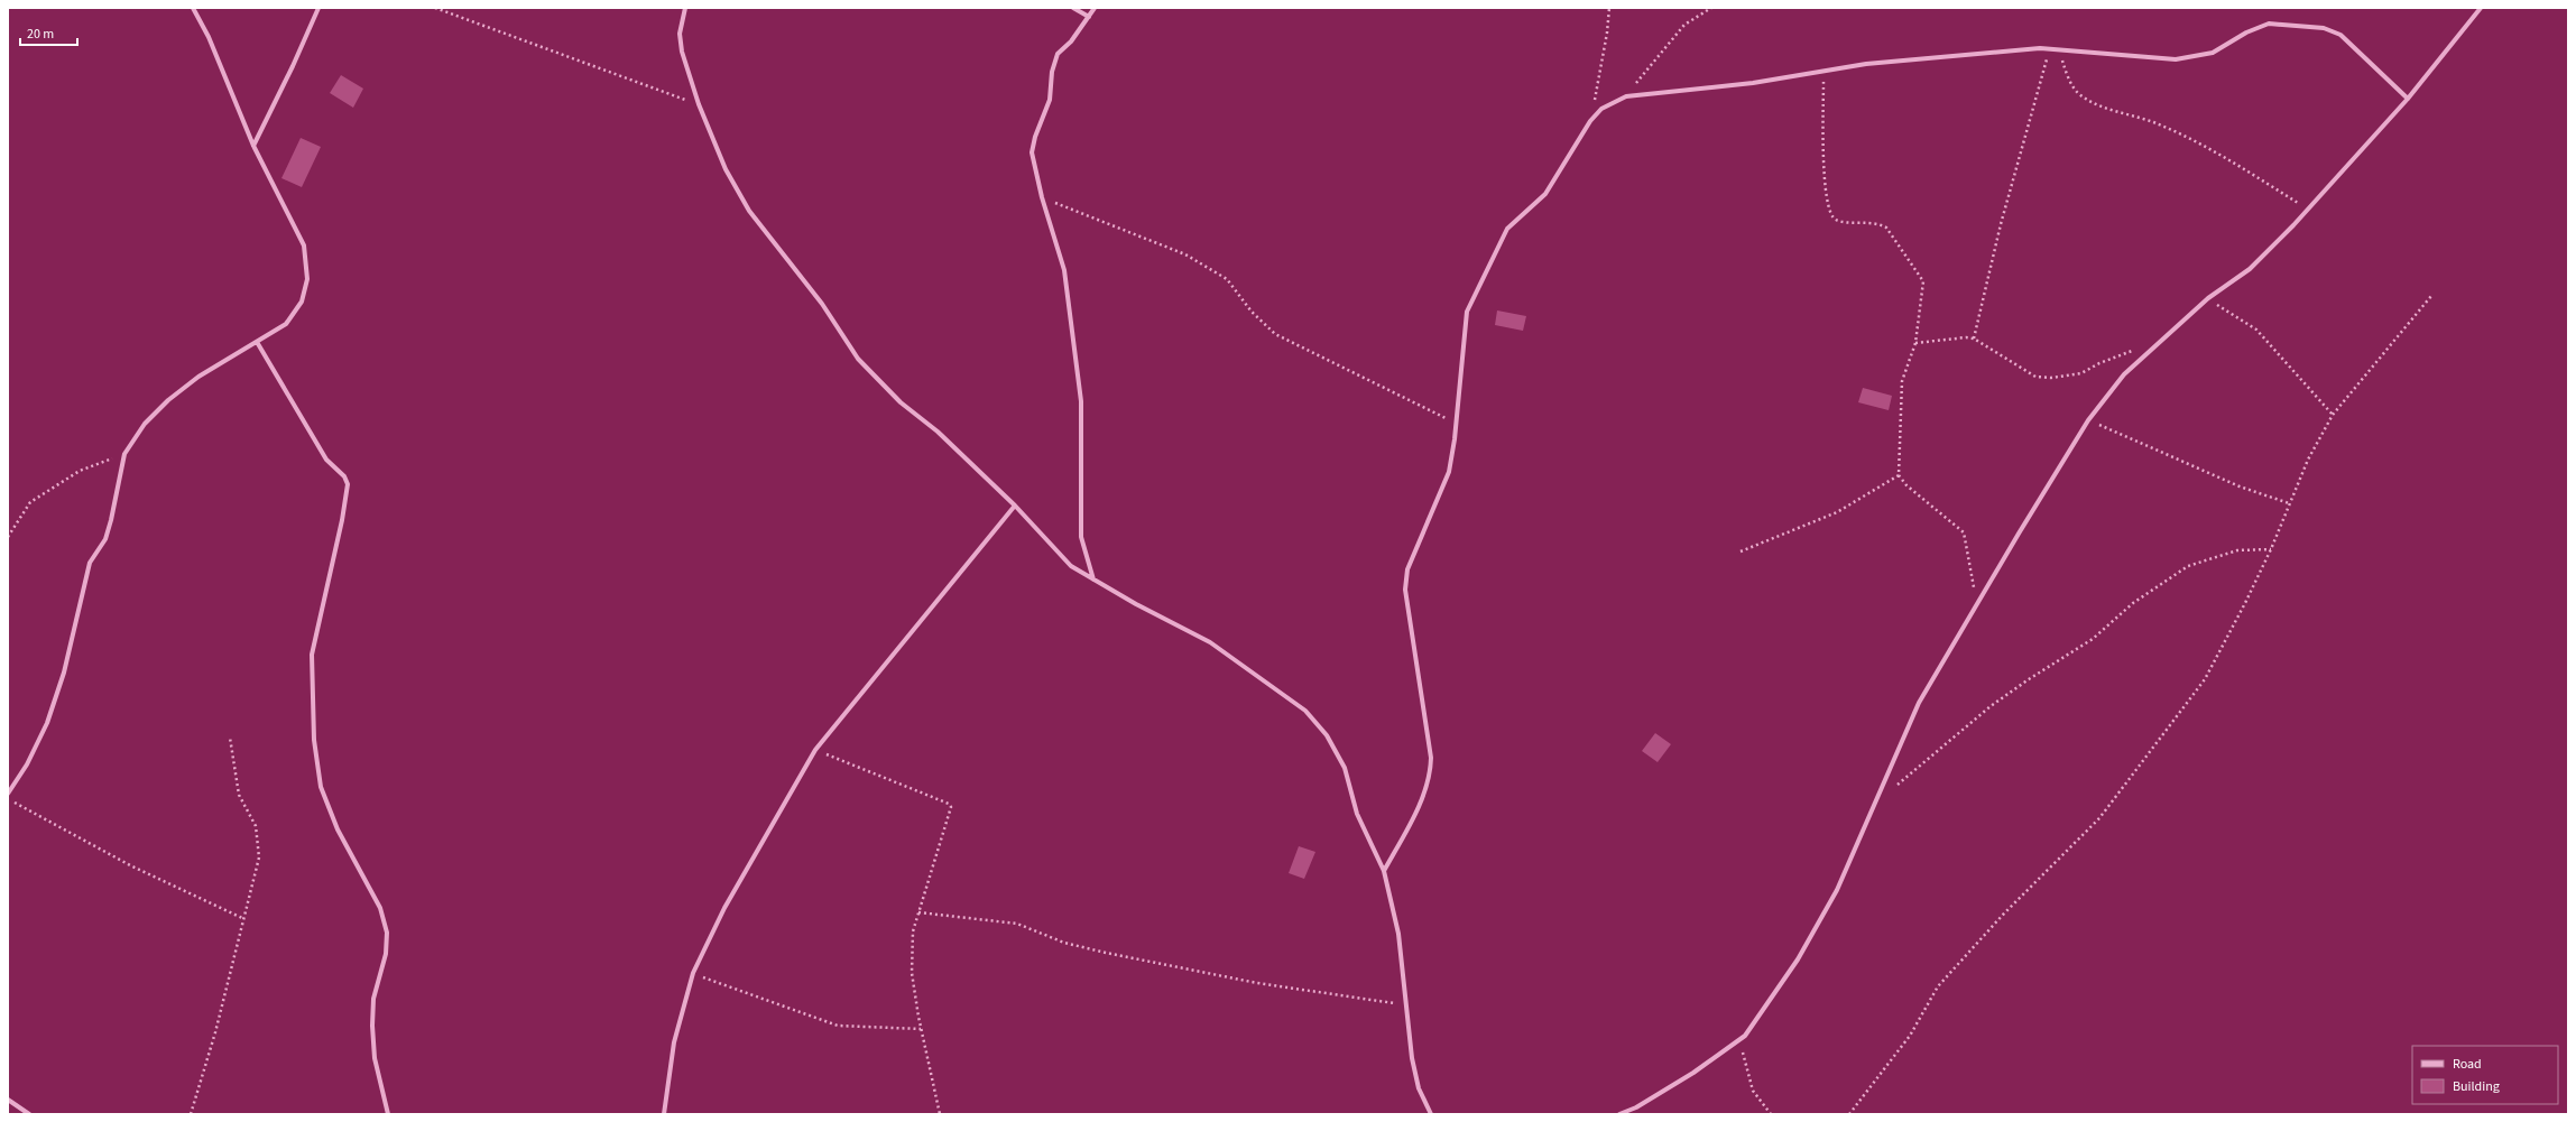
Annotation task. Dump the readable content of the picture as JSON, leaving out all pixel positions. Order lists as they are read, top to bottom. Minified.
{"legend":["Road","Building"],"scale_bar":"20 m"}
